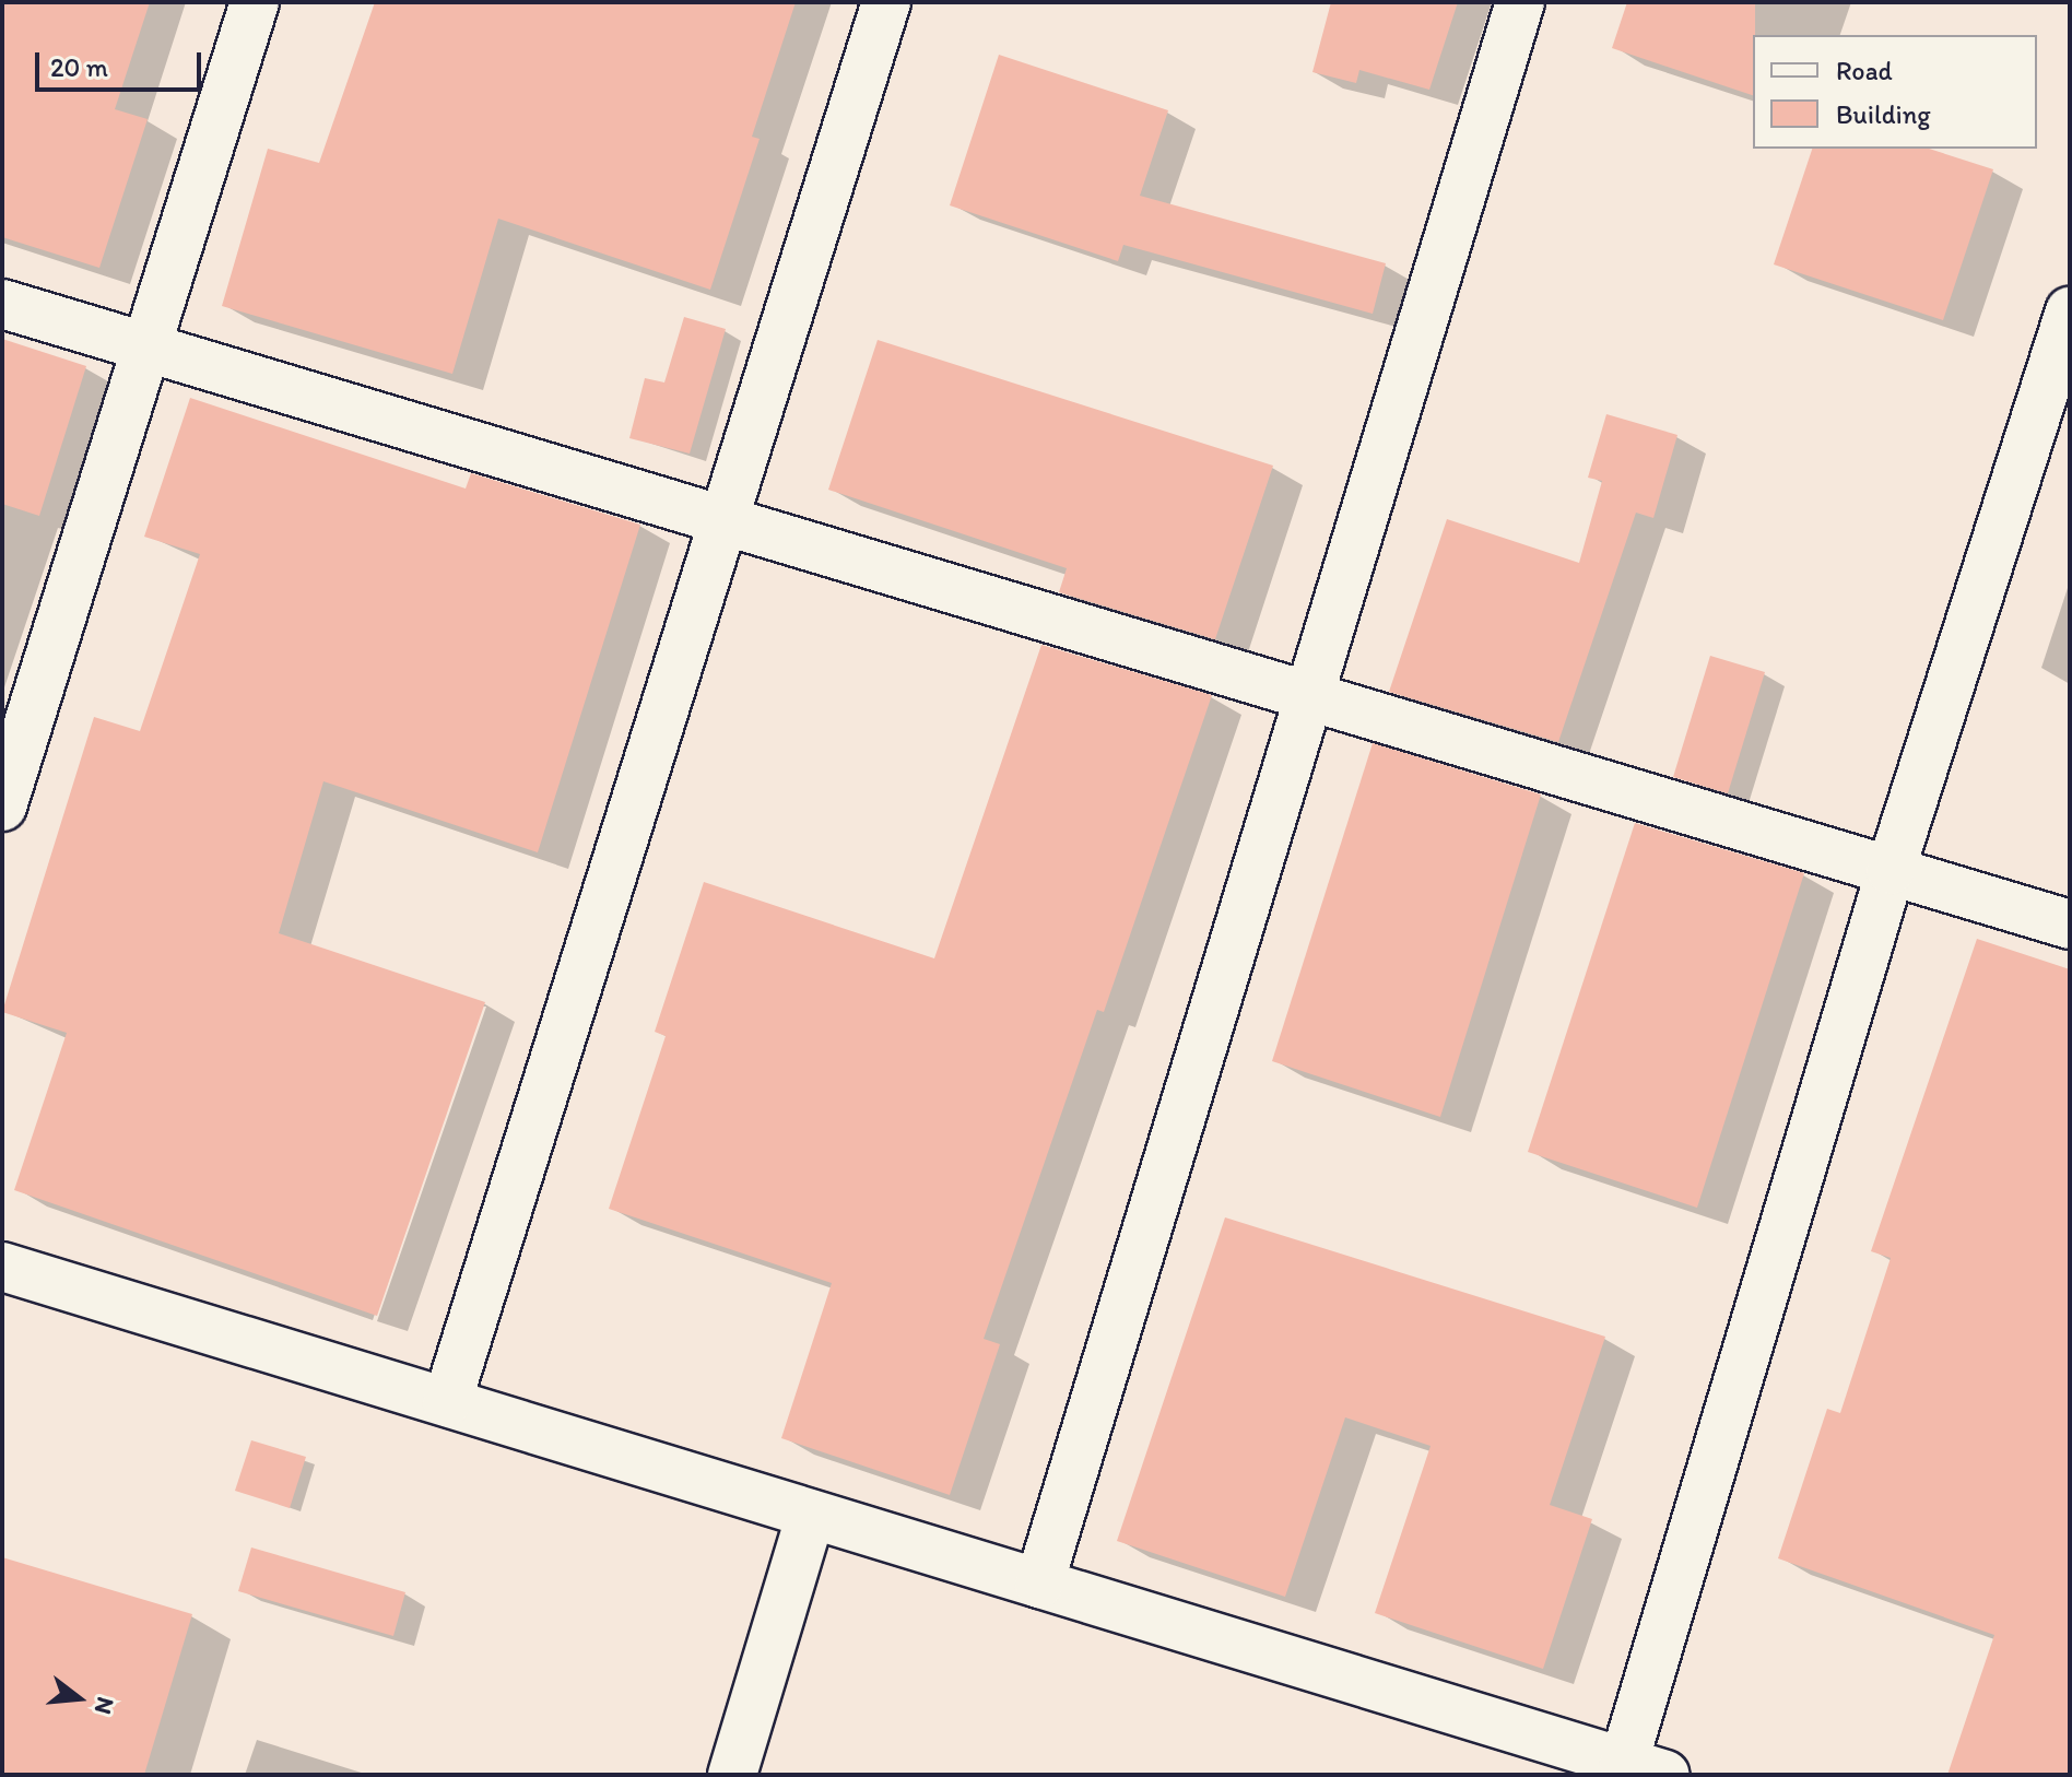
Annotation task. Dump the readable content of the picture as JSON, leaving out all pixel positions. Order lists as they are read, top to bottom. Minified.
{"legend":["Road","Building"],"scale_bar":"20 m","north":"right"}
